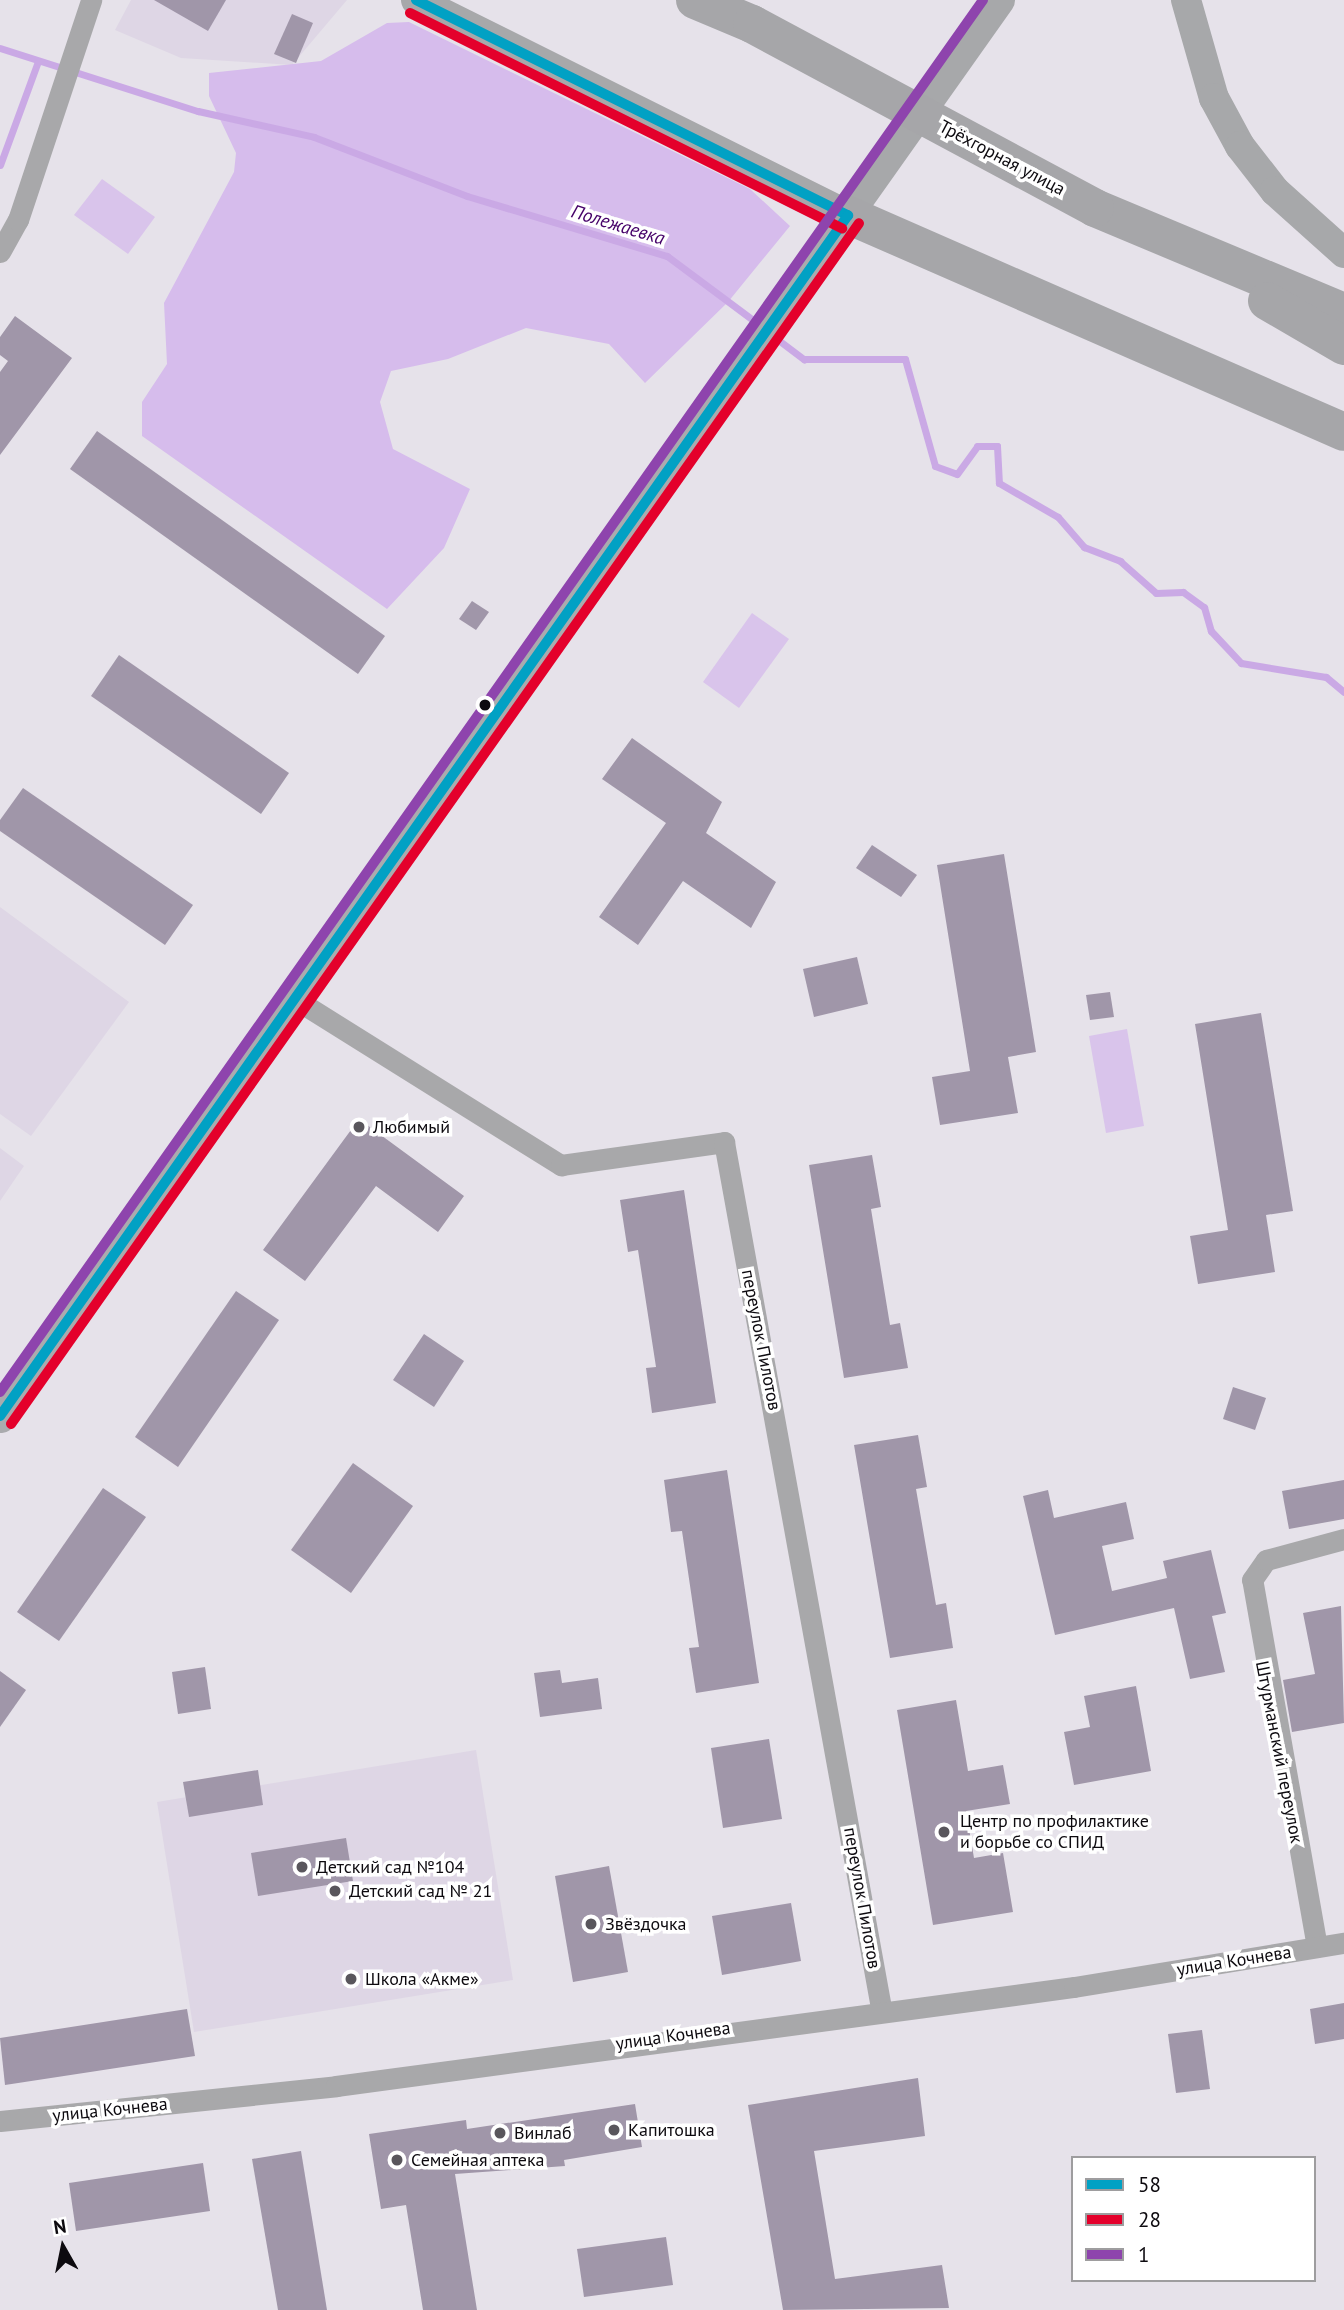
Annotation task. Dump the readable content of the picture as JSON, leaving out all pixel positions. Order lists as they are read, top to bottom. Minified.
{"streets":{"highway":["Трёхгорная улица"],"street":["переулок Пилотов","Штурманский переулок","улица Кочнева"]},"crossings":[["переулок Пилотов","улица Кочнева"],["Штурманский переулок","улица Кочнева"]],"water":["Полежаевка"],"places":["Любимый","Центр по профилактике и борьбе со СПИД","Детский сад №104","Детский сад № 21","Звёздочка","Школа «Акме»","Капитошка","Винлаб","Семейная аптека"],"lines":["transit line 58","transit line 1","transit line 28"],"legend":["58","28","1"],"north":"top"}
